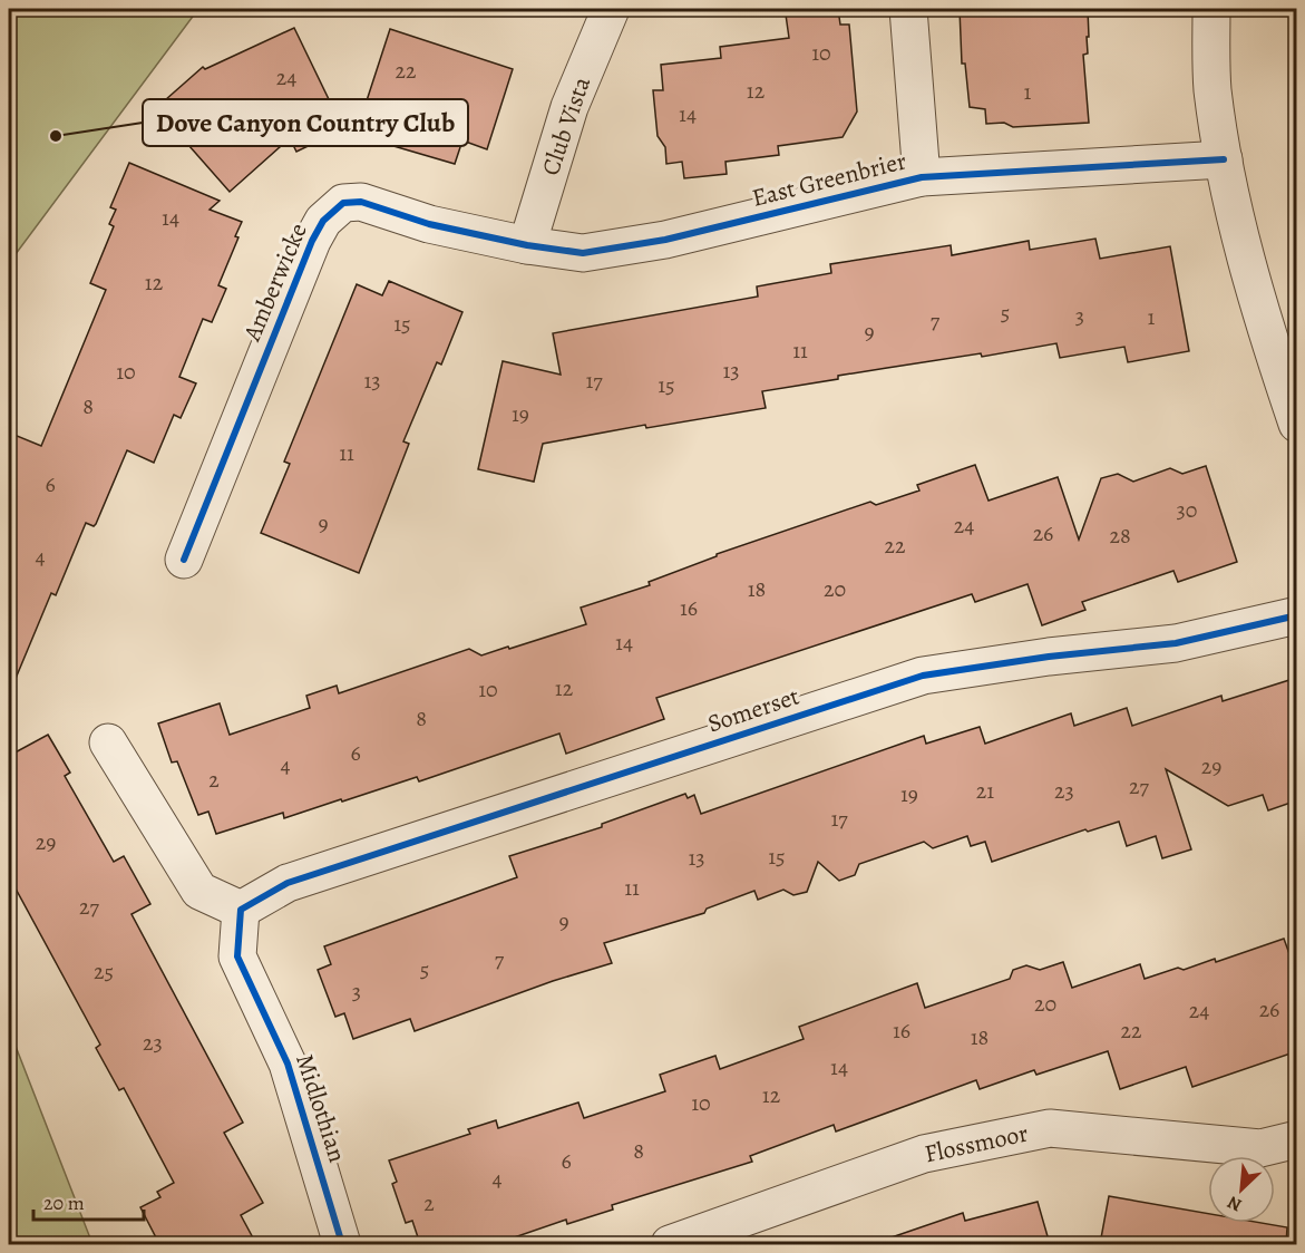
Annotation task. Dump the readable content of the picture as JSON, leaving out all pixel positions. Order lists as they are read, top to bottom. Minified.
{"streets":{"street":["Club Vista","East Greenbrier","Amberwicke","Somerset","Midlothian","Flossmoor"]},"crossings":[["Club Vista","East Greenbrier"],["Club Vista","Amberwicke"],["East Greenbrier","Amberwicke"],["Somerset","Midlothian"]],"places":["Dove Canyon Country Club"],"house_numbers":["10","22","24","12","1","14","14","12","5","3","1","7","15","9","11","13","10","13","17","15","8","19","11","6","30","9","24","26","28","22","4","18","20","16","14","12","10","8","6","4","29","2","27","21","23","19","17","29","15","13","11","27","9","7","5","25","3","20","26","24","16","22","18","23","14","12","10","8","6","4","2"],"scale_bar":"20 m","north":"bottom left"}
